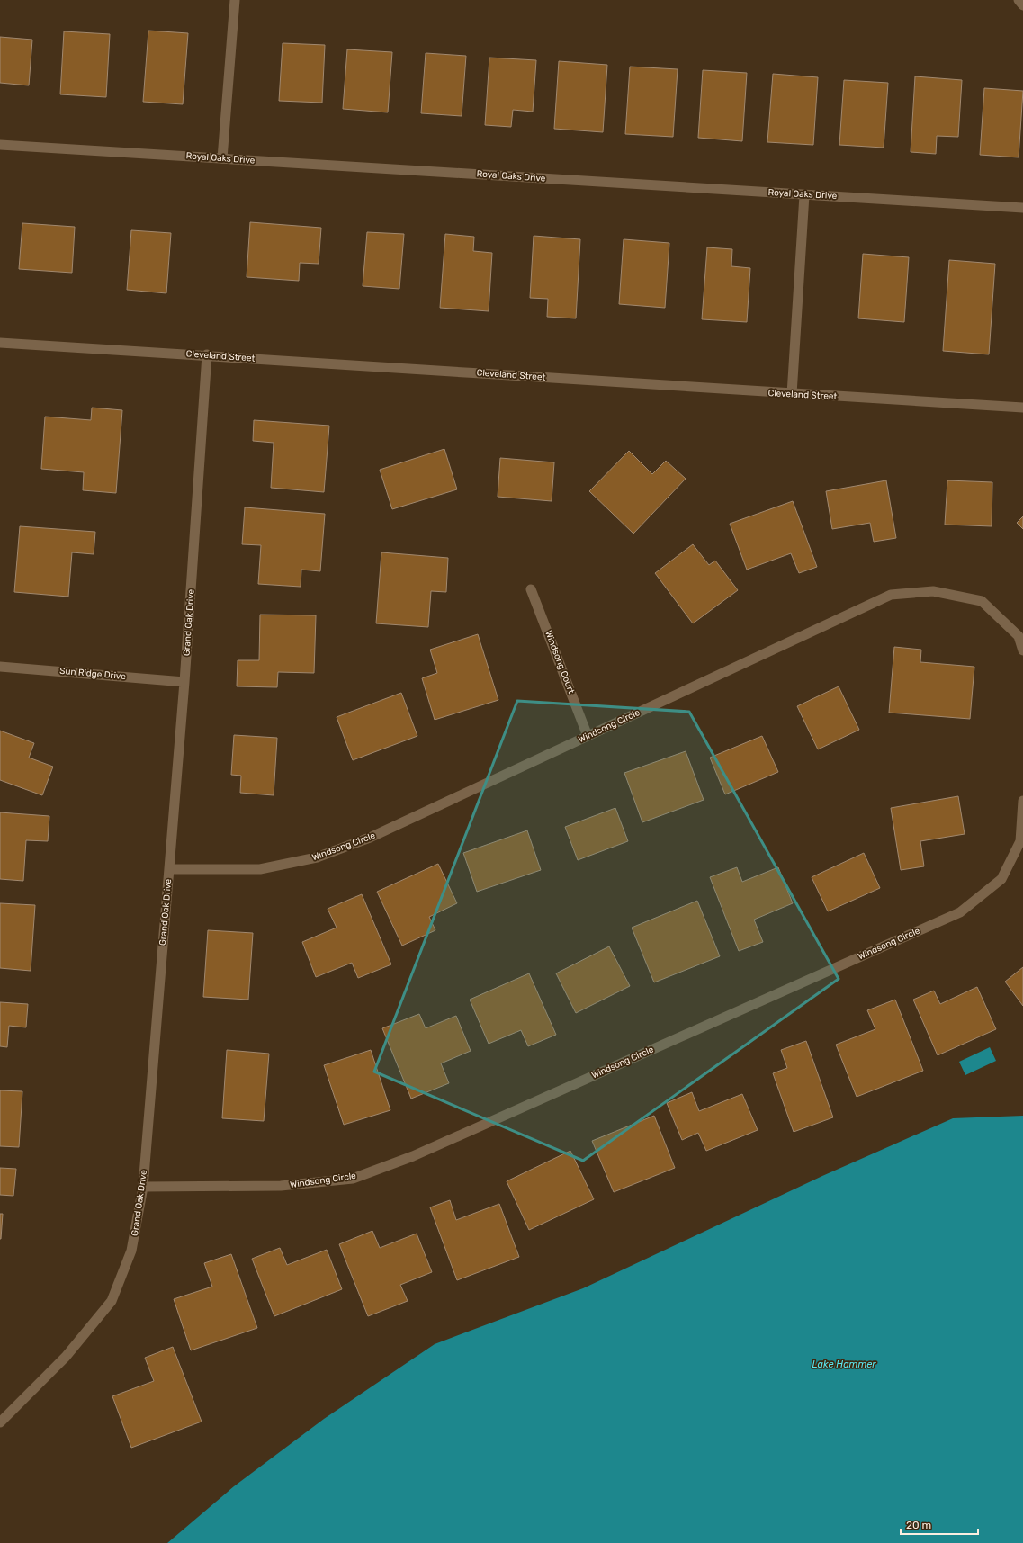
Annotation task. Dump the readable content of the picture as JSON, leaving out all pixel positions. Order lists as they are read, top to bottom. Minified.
{"streets":{"street":["Royal Oaks Drive","Cleveland Street","Grand Oak Drive","Windsong Court","Sun Ridge Drive","Windsong Circle"]},"crossings":[["Cleveland Street","Grand Oak Drive"],["Grand Oak Drive","Sun Ridge Drive"],["Grand Oak Drive","Windsong Circle"],["Windsong Court","Windsong Circle"]],"water":["Lake Hammer"],"scale_bar":"20 m"}
